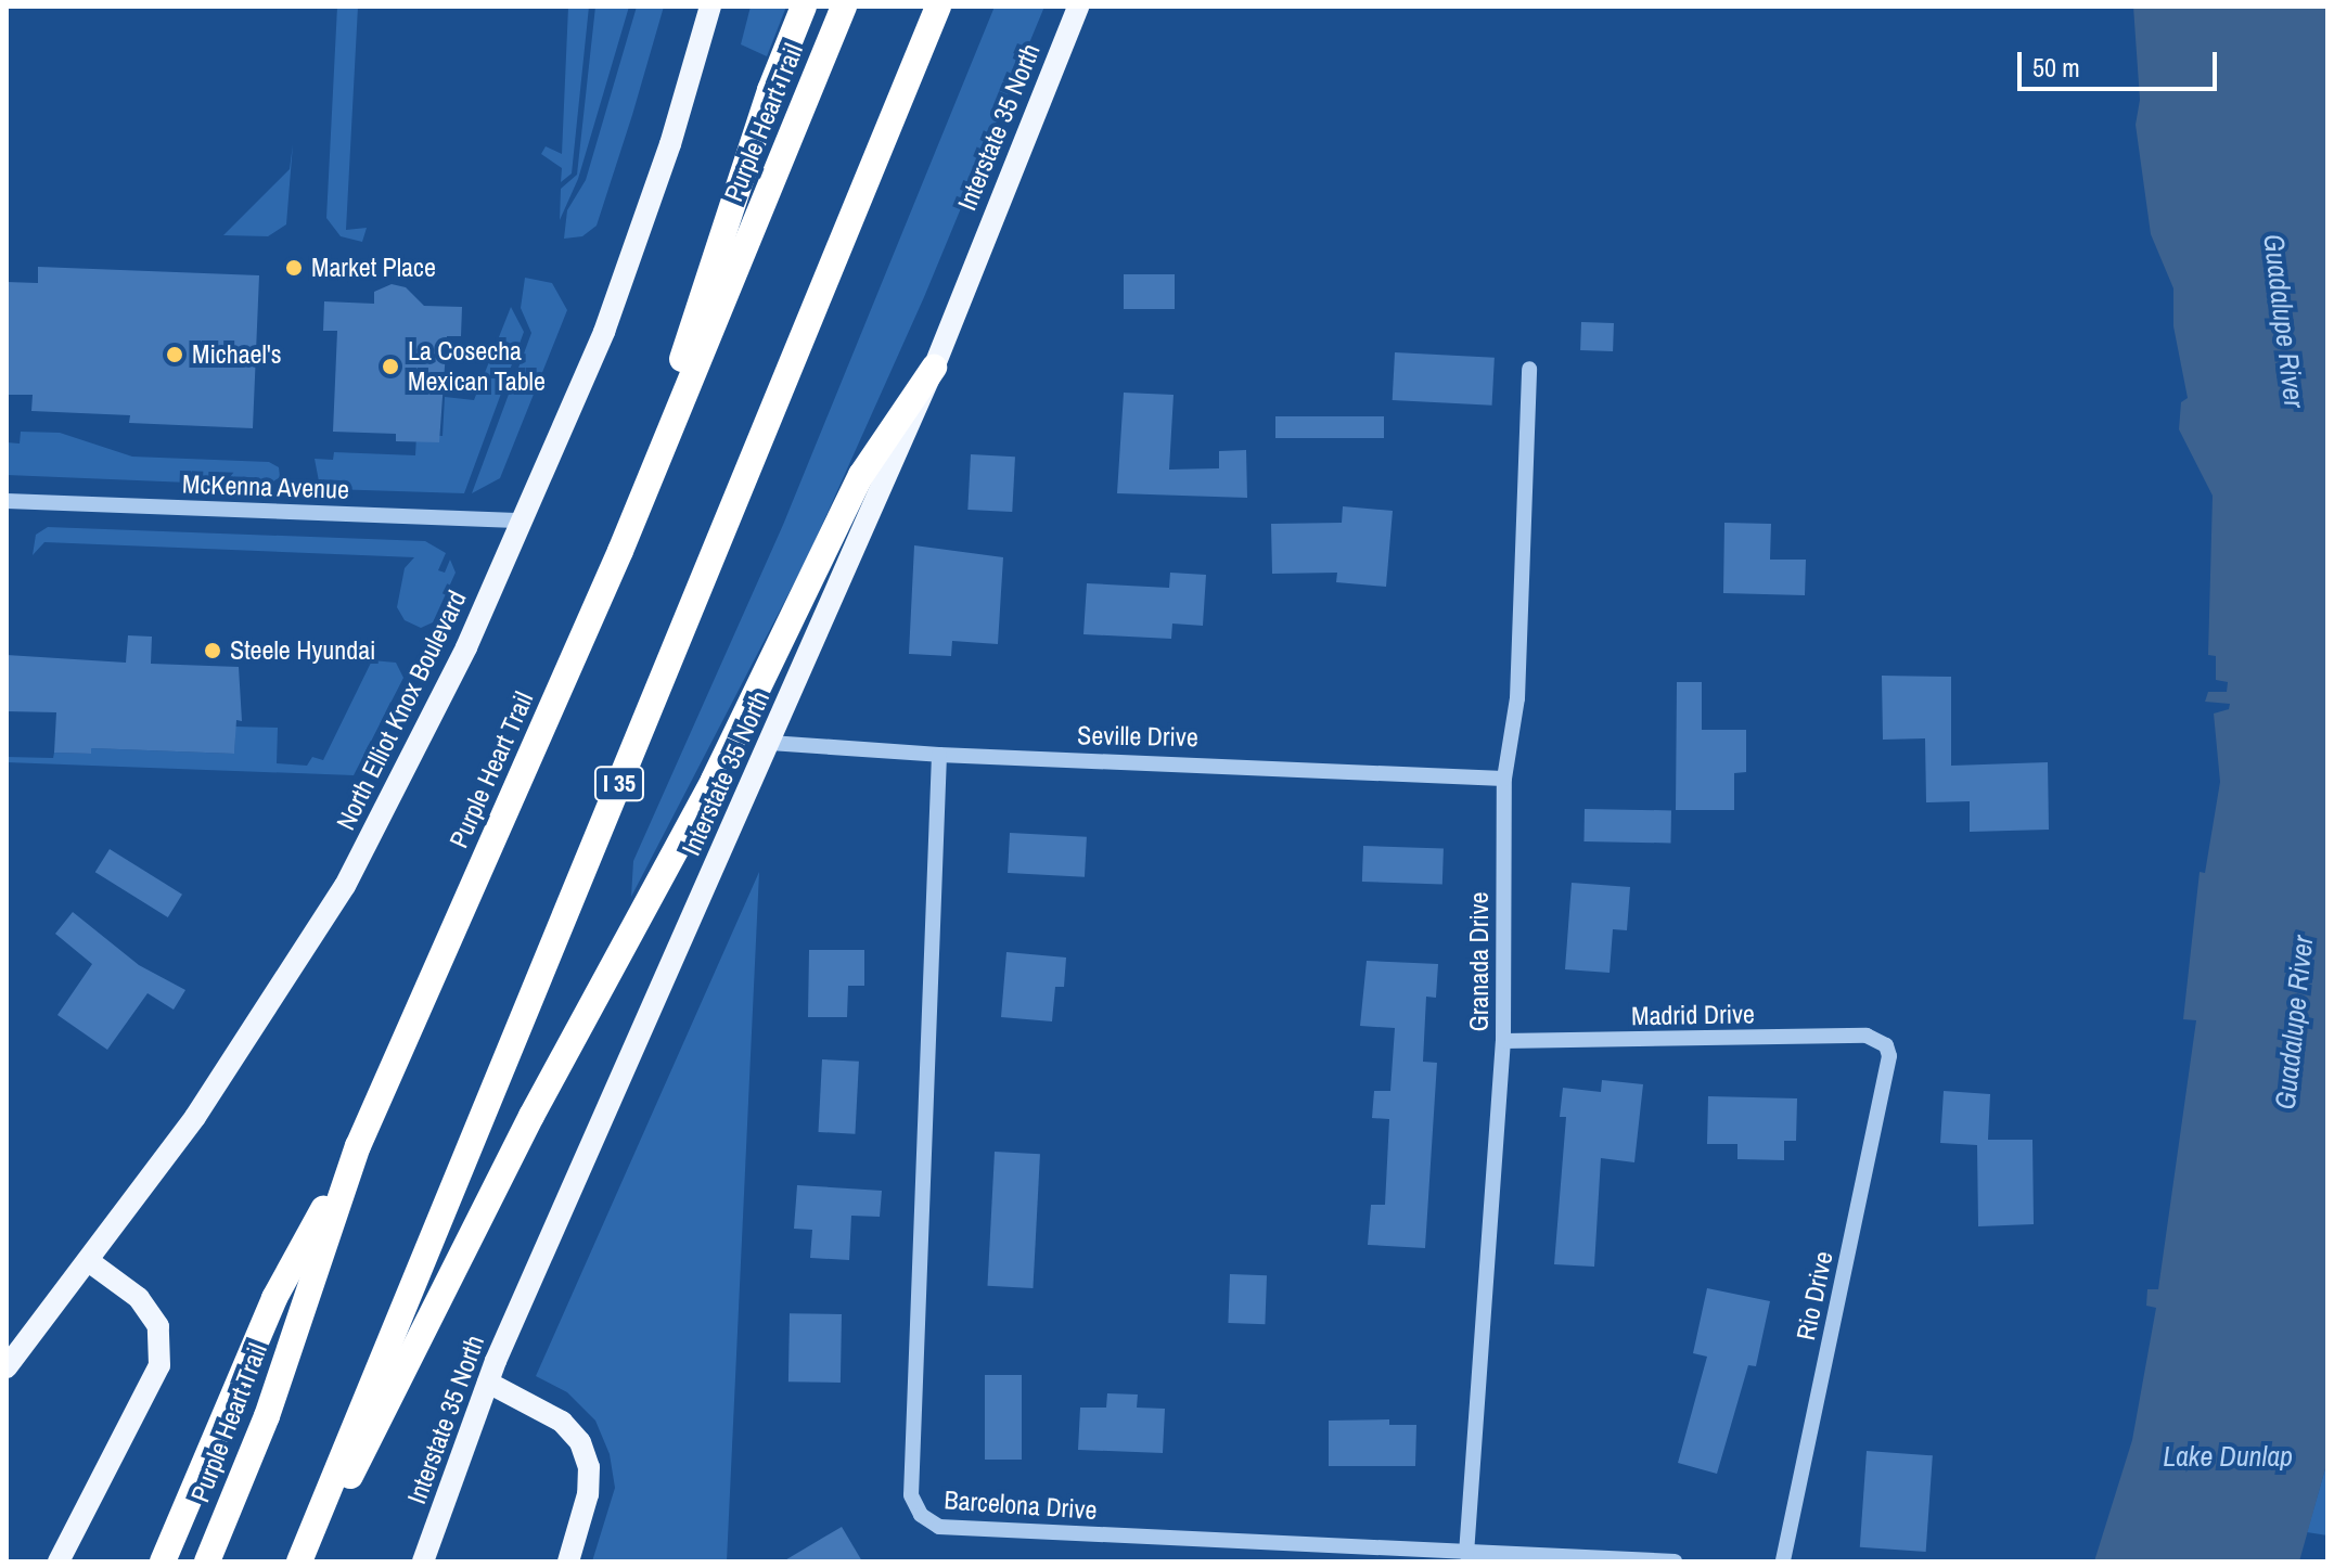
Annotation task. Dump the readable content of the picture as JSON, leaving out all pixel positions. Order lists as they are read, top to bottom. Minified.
{"streets":{"highway":["Purple Heart Trail","I 35"],"main road":["Interstate 35 North","North Elliot Knox Boulevard"],"street":["McKenna Avenue","Seville Drive","Granada Drive","Madrid Drive","Rio Drive","Barcelona Drive"]},"crossings":[["Interstate 35 North","Seville Drive"],["McKenna Avenue","North Elliot Knox Boulevard"],["Seville Drive","Granada Drive"],["Seville Drive","Barcelona Drive"],["Granada Drive","Madrid Drive"],["Granada Drive","Barcelona Drive"],["Madrid Drive","Rio Drive"]],"water":["Guadalupe River","Lake Dunlap"],"places":["Market Place","Michael's","La Cosecha Mexican Table","Steele Hyundai"],"scale_bar":"50 m"}
